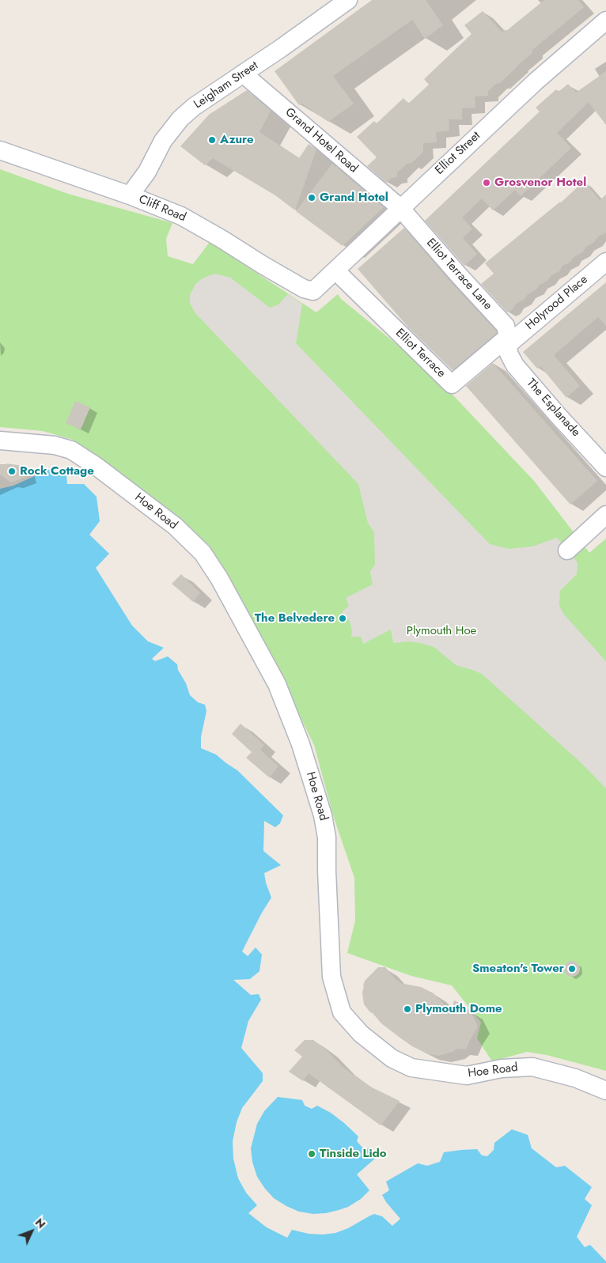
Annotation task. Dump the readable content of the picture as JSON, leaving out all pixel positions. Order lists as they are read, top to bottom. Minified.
{"streets":{"street":["Leigham Street","Grand Hotel Road","Elliot Street","Cliff Road","Elliot Terrace Lane","Holyrood Place","Elliot Terrace","The Esplanade","Hoe Road"]},"crossings":[["Leigham Street","Grand Hotel Road"],["Leigham Street","Cliff Road"],["Grand Hotel Road","Elliot Street"],["Grand Hotel Road","Elliot Terrace Lane"],["Elliot Street","Cliff Road"],["Elliot Street","Elliot Terrace Lane"],["Elliot Street","Elliot Terrace"],["Elliot Terrace Lane","Holyrood Place"],["Elliot Terrace Lane","Elliot Terrace"],["Elliot Terrace Lane","The Esplanade"],["Holyrood Place","Elliot Terrace"],["Holyrood Place","The Esplanade"],["Elliot Terrace","The Esplanade"]],"parks":["Plymouth Hoe"],"places":["Azure","Grosvenor Hotel","Grand Hotel","Rock Cottage","The Belvedere","Smeaton's Tower","Plymouth Dome","Tinside Lido"],"north":"top right"}
